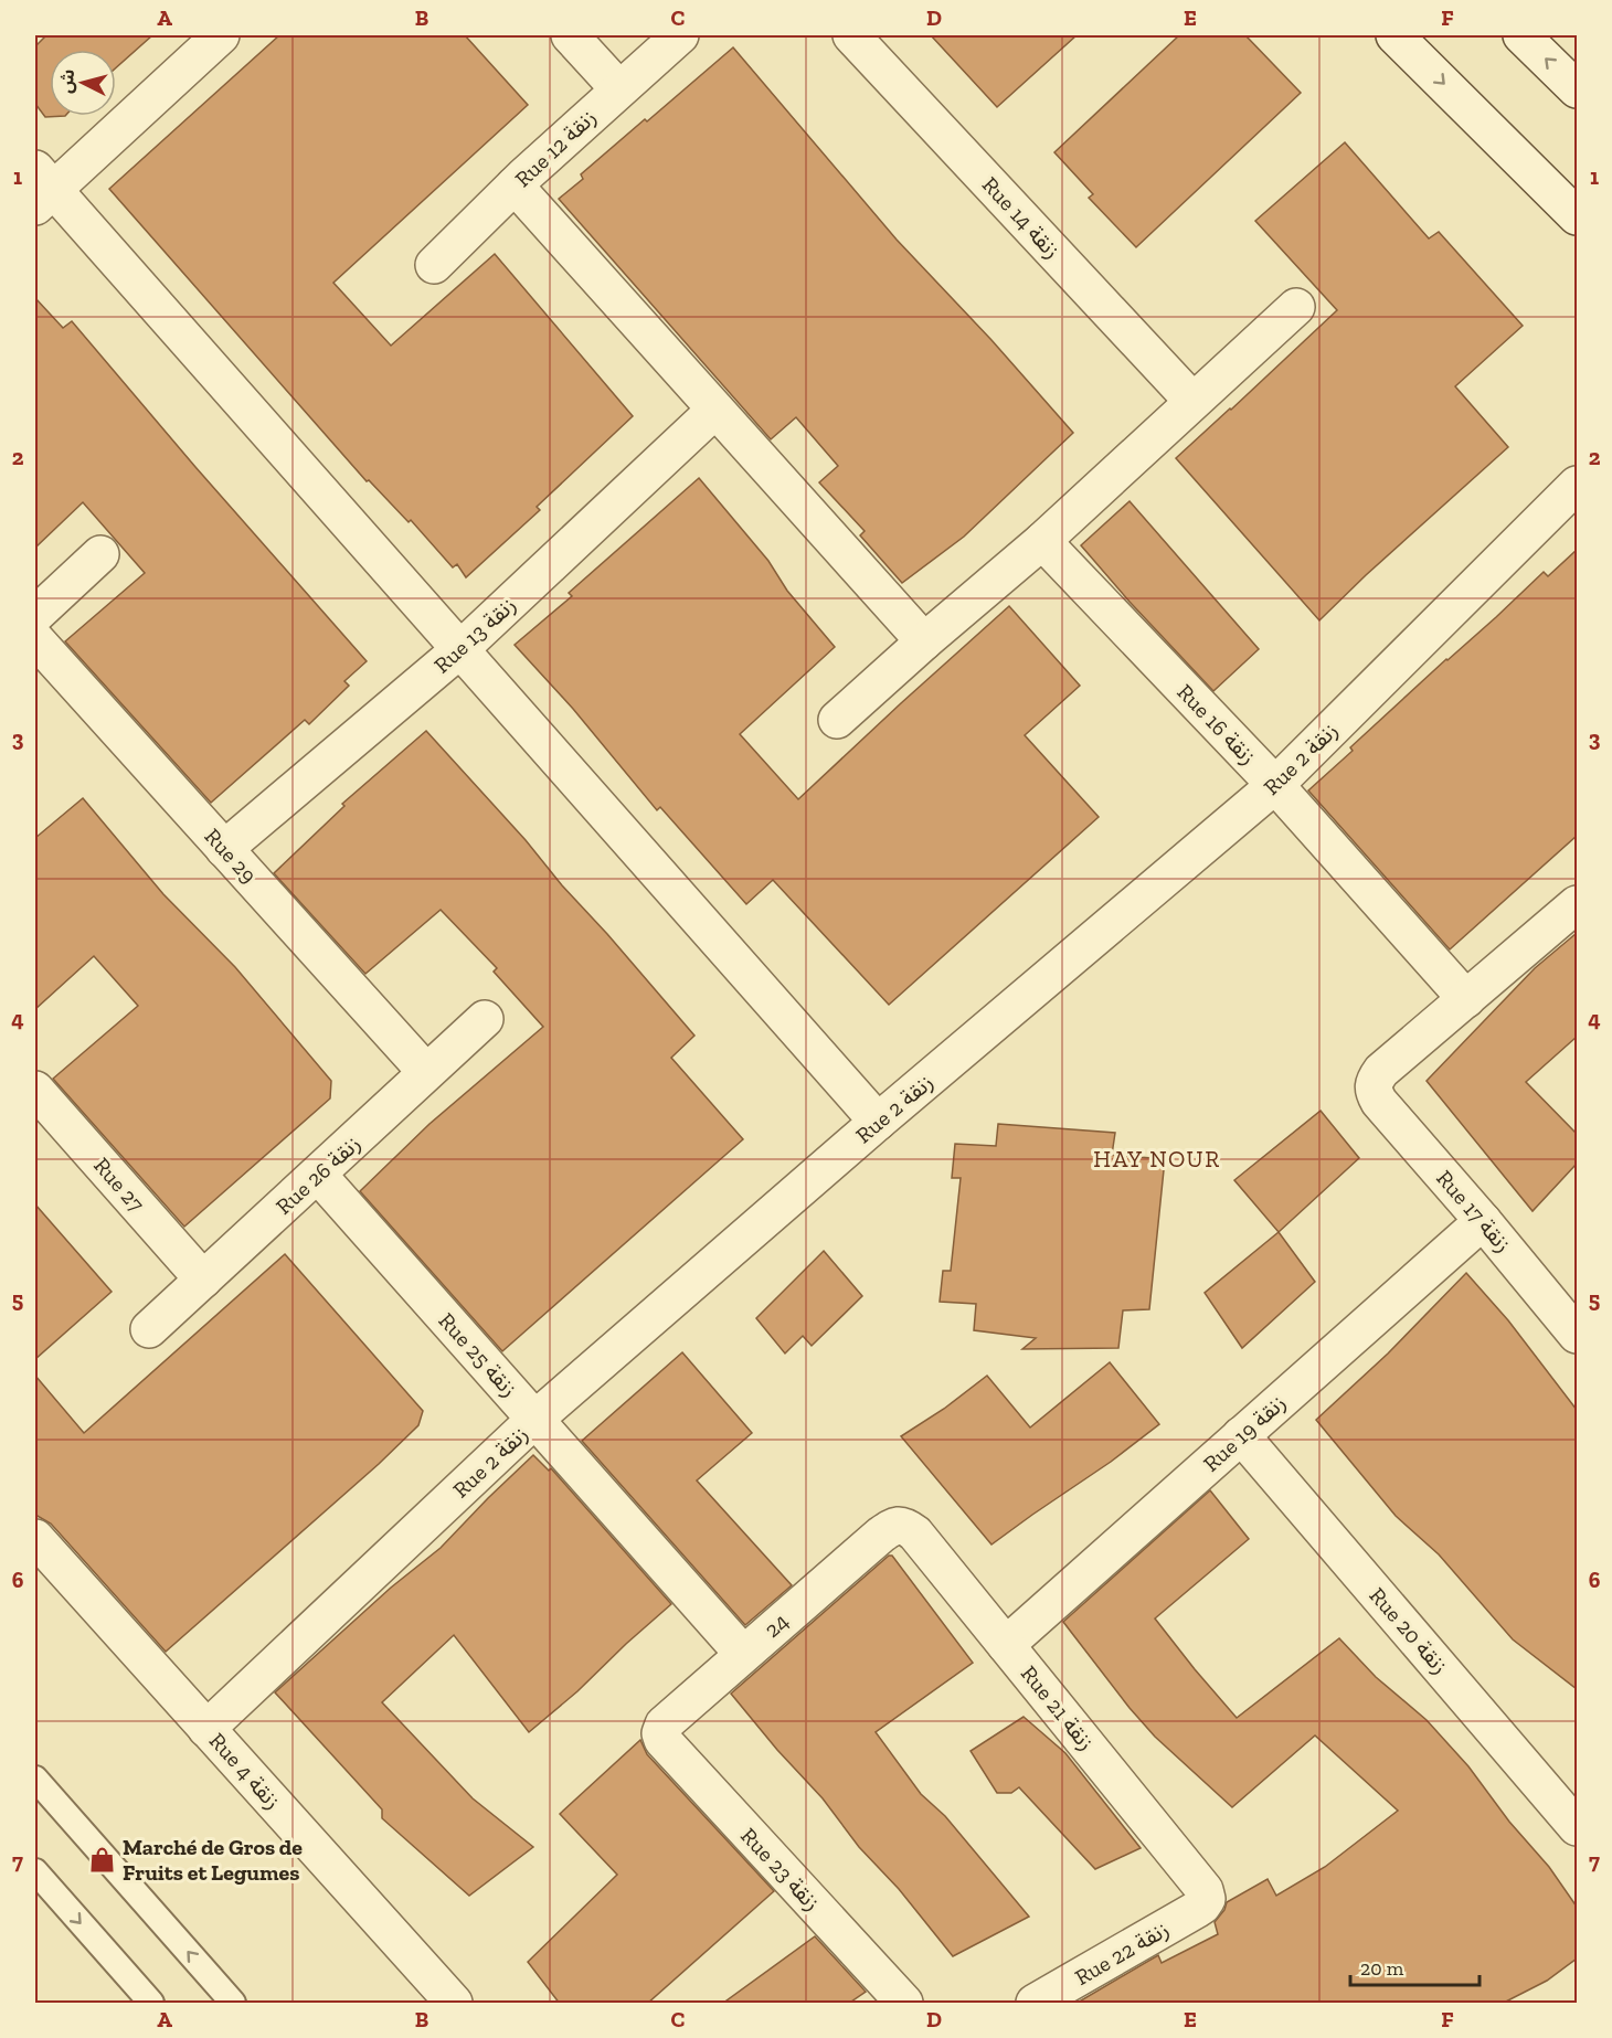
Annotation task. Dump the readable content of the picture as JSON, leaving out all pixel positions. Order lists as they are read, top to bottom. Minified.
{"streets":{"street":["Rue 12 زنقة","Rue 14 زنقة","Rue 13 زنقة","Rue 16 زنقة","Rue 2 زنقة","Rue 29","Rue 26 زنقة","Rue 27","Rue 17 زنقة","Rue 25 زنقة","Rue 19 زنقة","24","Rue 20 زنقة","Rue 21 زنقة","Rue 4 زنقة","Rue 23 زنقة","Rue 22 زنقة"]},"crossings":[["Rue 13 زنقة","Rue 29"],["Rue 16 زنقة","Rue 2 زنقة"],["Rue 16 زنقة","Rue 17 زنقة"],["Rue 2 زنقة","Rue 25 زنقة"],["Rue 2 زنقة","Rue 4 زنقة"],["Rue 29","Rue 26 زنقة"],["Rue 26 زنقة","Rue 27"],["Rue 26 زنقة","Rue 25 زنقة"],["Rue 17 زنقة","Rue 19 زنقة"],["Rue 25 زنقة","24"],["Rue 19 زنقة","Rue 20 زنقة"],["Rue 19 زنقة","Rue 21 زنقة"],["24","Rue 21 زنقة"],["24","Rue 23 زنقة"],["Rue 21 زنقة","Rue 22 زنقة"]],"districts":["HAY NOUR"],"places":{"shop":["Marché de Gros de Fruits et Legumes"]},"scale_bar":"20 m","north":"left","grid":{"columns":["A","B","C","D","E","F"],"rows":["1","2","3","4","5","6","7"]}}
